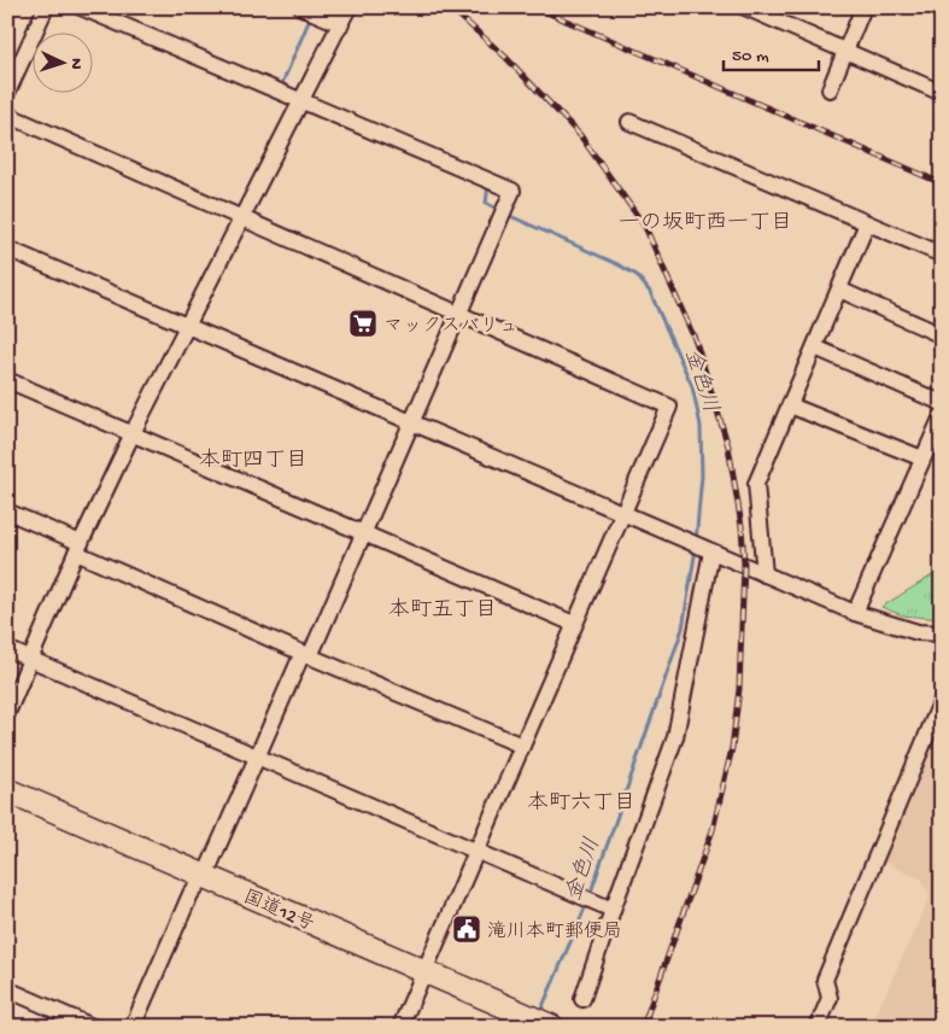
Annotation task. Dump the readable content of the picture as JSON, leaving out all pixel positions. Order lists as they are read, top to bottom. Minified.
{"streets":{"highway":["国道12号"]},"districts":["一の坂町西一丁目","本町四丁目","本町五丁目","本町六丁目"],"water":["金色川"],"places":{"supermarket":["マックスバリュ"],"public building":["滝川本町郵便局"]},"scale_bar":"50 m","north":"right"}
